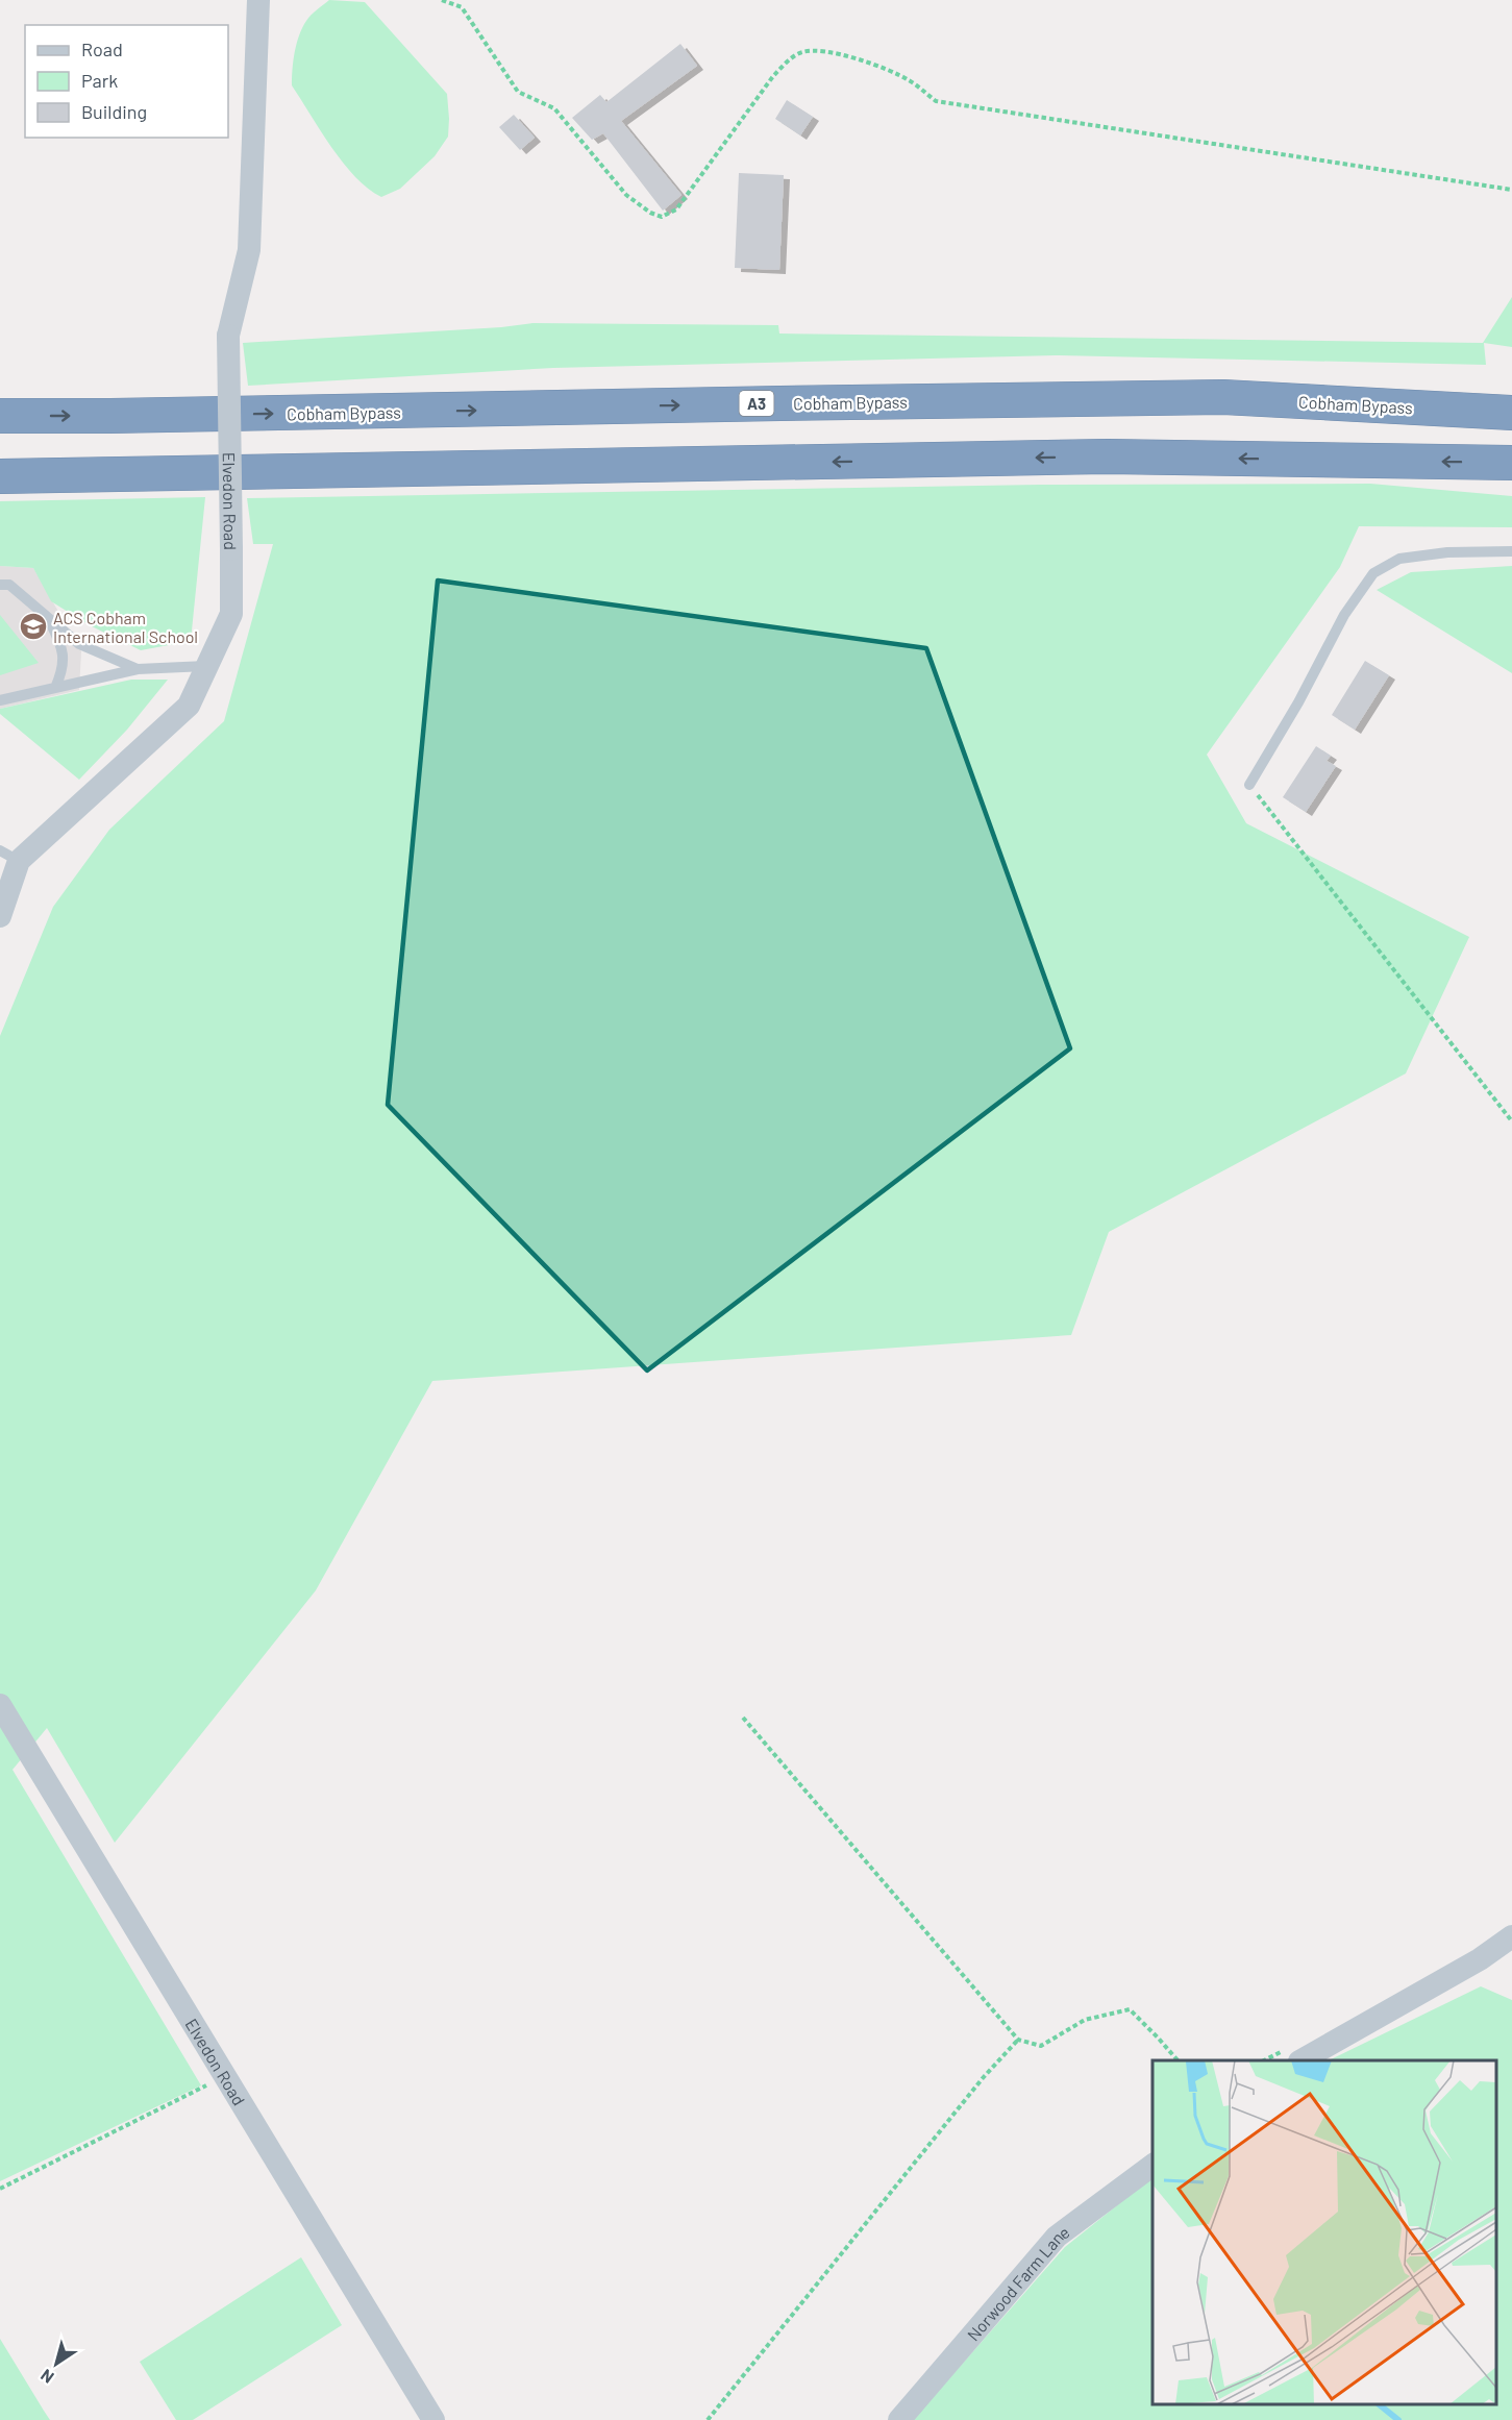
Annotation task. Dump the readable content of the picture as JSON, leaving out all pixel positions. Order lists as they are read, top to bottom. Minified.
{"streets":{"highway":["Cobham Bypass","A3"],"street":["Elvedon Road","Norwood Farm Lane"]},"places":{"school or university":["ACS Cobham International School"]},"legend":["Road","Park","Building"],"north":"bottom left"}
